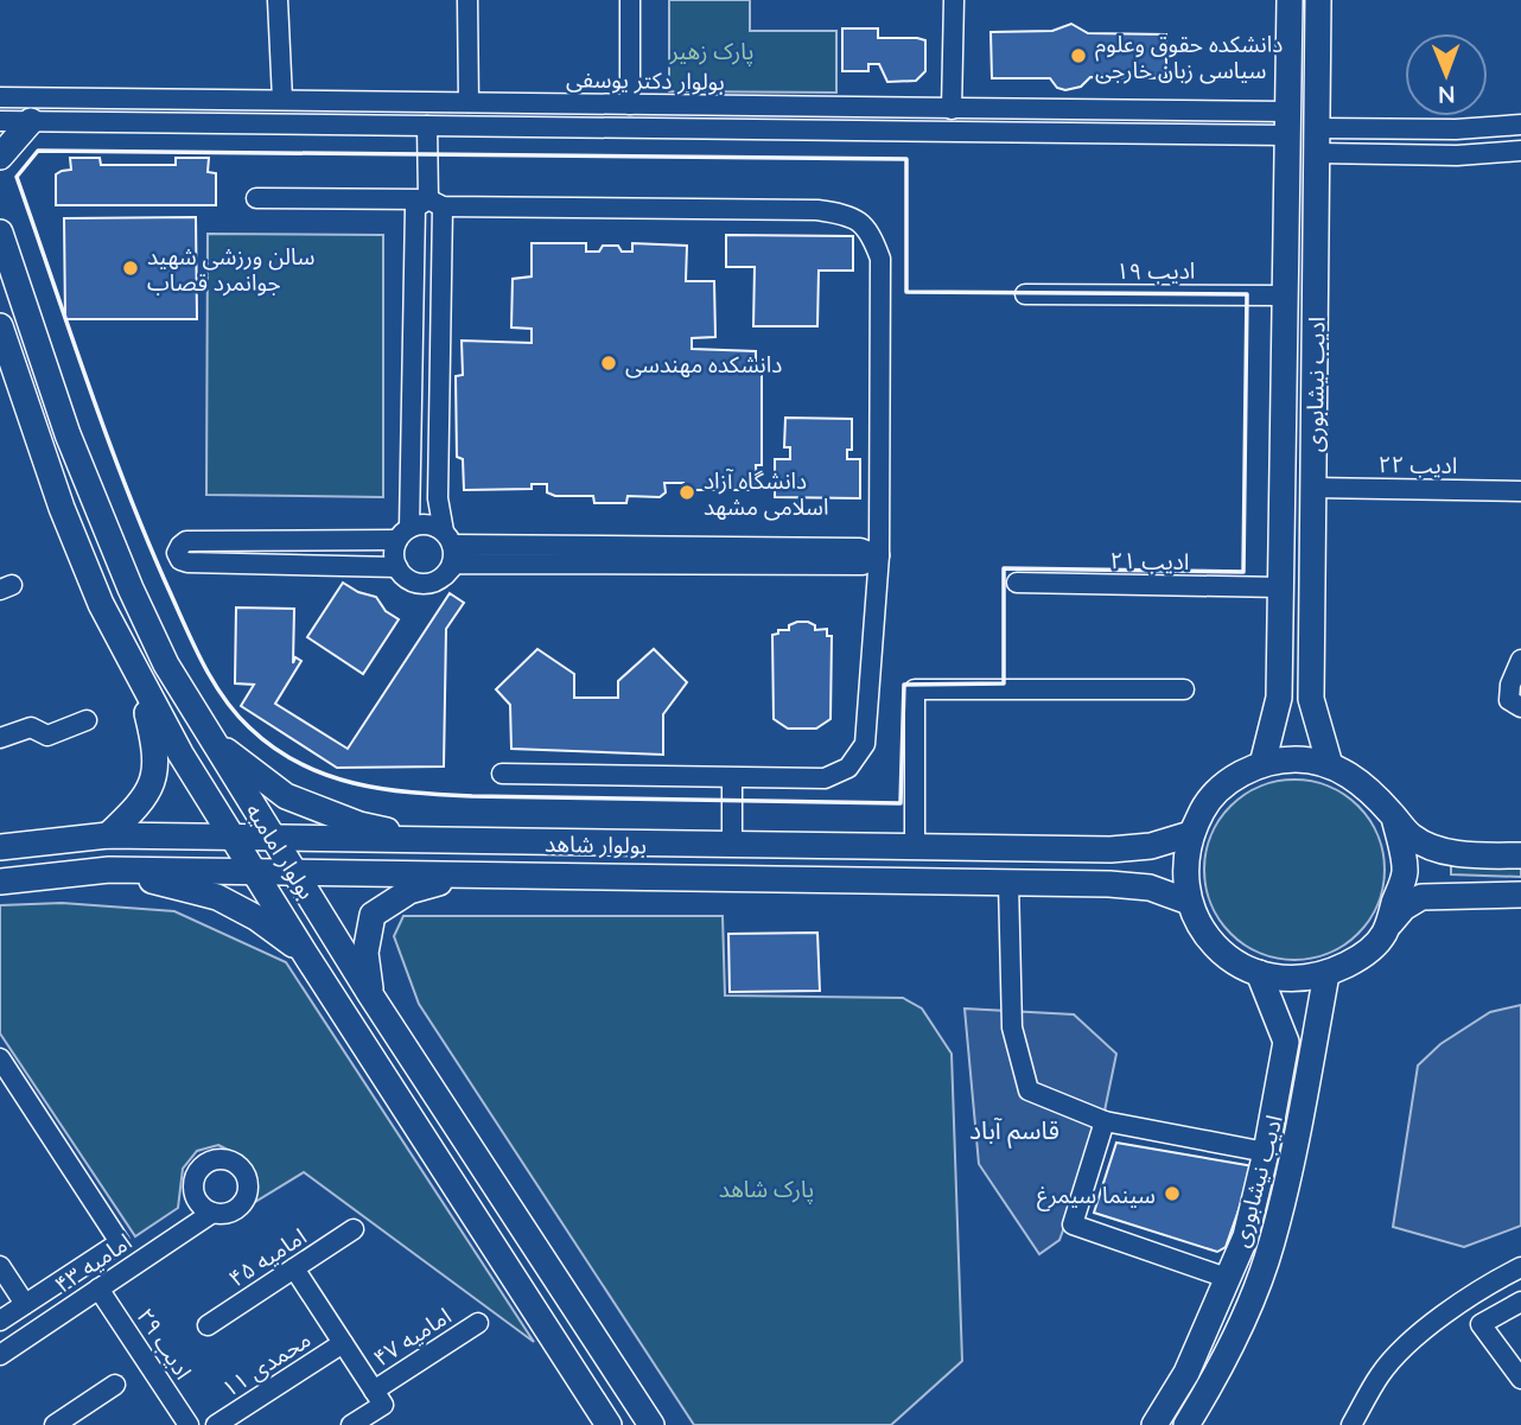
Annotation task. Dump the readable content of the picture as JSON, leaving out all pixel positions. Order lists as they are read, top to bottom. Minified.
{"streets":{"main road":["ادیب نیشابوری","بولوار شاهد","بولوار امامیه"],"street":["بولوار دکتر یوسفی","ادیب ۱۹","ادیب ۲۲","ادیب ۲۱","امامیه ۴۵","امامیه ۴۳","امامیه ۴۷","ادیب ۲۹","محمدی ۱۱"]},"crossings":[["بولوار دکتر یوسفی","ادیب نیشابوری"],["ادیب ۱۹","ادیب نیشابوری"],["ادیب نیشابوری","ادیب ۲۲"],["ادیب نیشابوری","ادیب ۲۱"],["ادیب نیشابوری","بولوار شاهد"],["بولوار شاهد","بولوار امامیه"],["امامیه ۴۳","ادیب ۲۹"]],"districts":["قاسم آباد"],"parks":["پارک زهیر","پارک شاهد"],"places":["دانشکده حقوق وعلوم سیاسی زبان خارجی","سالن ورزشی شهید جوانمرد قصاب","دانشکده مهندسی","دانشگاه آزاد اسلامی مشهد","سینما سیمرغ"],"north":"bottom"}
